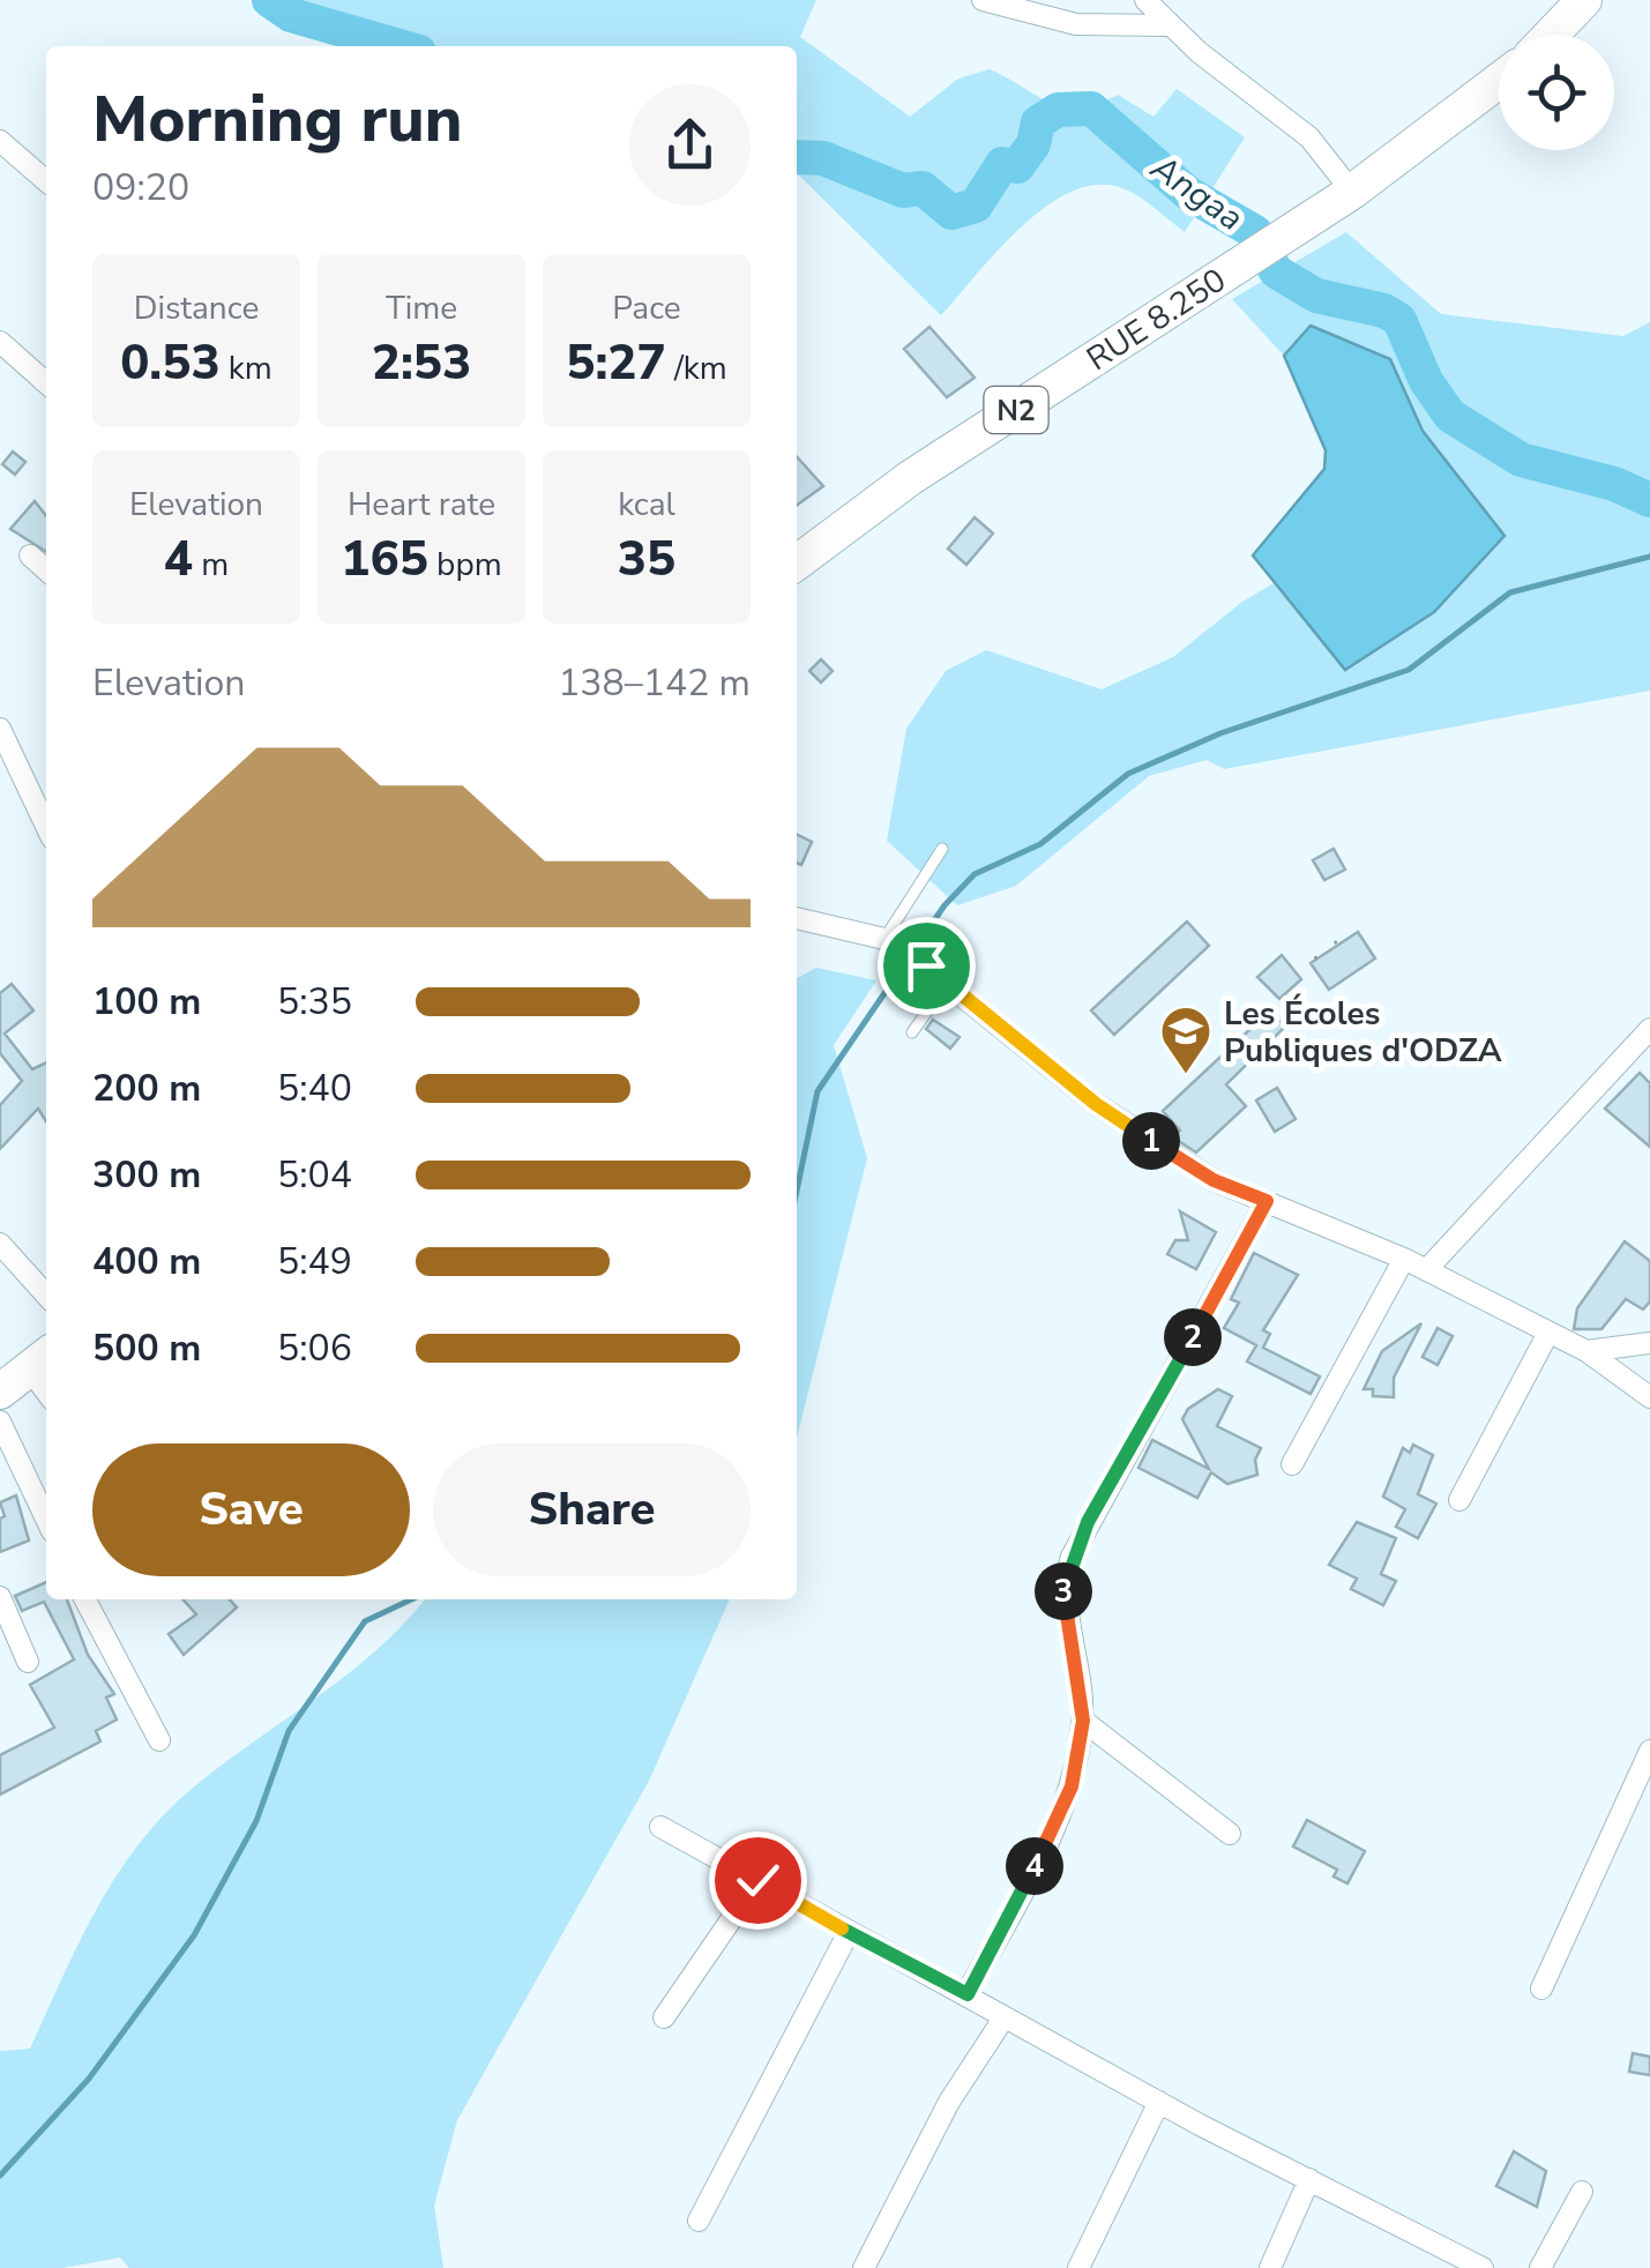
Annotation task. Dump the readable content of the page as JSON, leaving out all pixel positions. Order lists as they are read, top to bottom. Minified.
{"streets":{"highway":["RUE 8.250","N2"]},"water":["Angaa"],"places":{"school or university":["Les Écoles Publiques d'ODZA"]},"page":{"heading":["Morning run","09:20"],"stats":[["Distance","0.53 km"],["Time","2:53"],["Pace","5:27 /km"],["Elevation","4 m"],["Heart rate","165 bpm"],["kcal","35"]],"chart":["Elevation","138–142 m"],"list":[{"name":"100 m","note":"5:35"},{"name":"200 m","note":"5:40"},{"name":"300 m","note":"5:04"},{"name":"400 m","note":"5:49"},{"name":"500 m","note":"5:06"}],"pins":["1","2","3","4"],"buttons":["Save","Share"]}}
